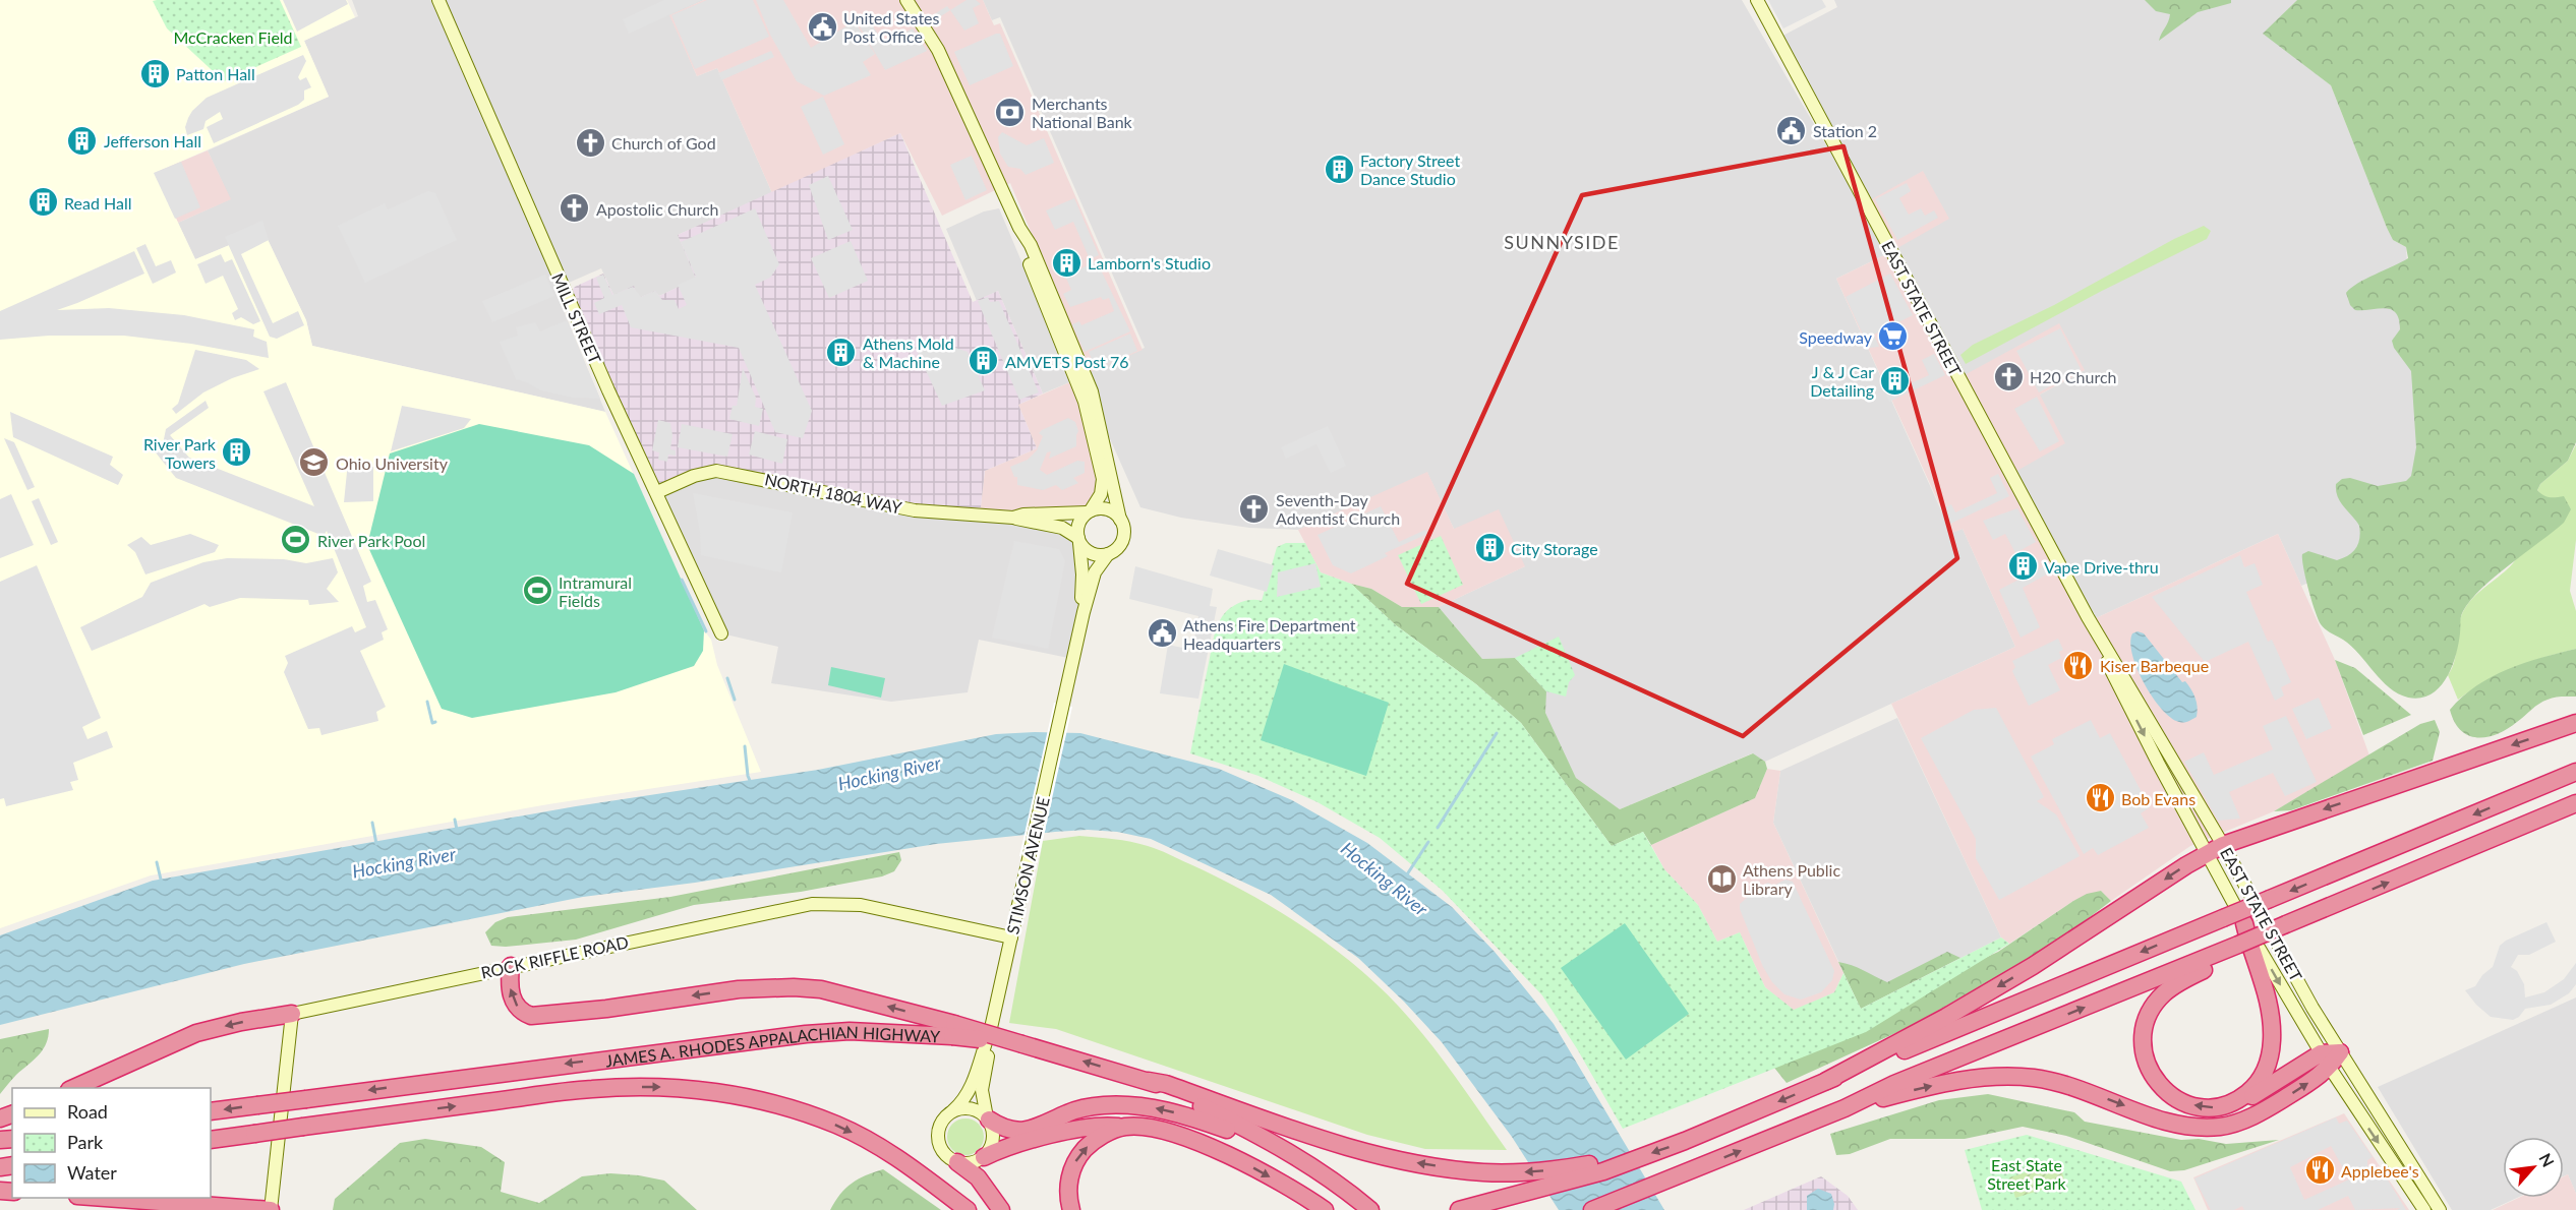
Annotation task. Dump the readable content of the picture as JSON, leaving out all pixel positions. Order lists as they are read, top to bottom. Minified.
{"streets":{"highway":["JAMES A. RHODES APPALACHIAN HIGHWAY"],"main road":["EAST STATE STREET","MILL STREET","NORTH 1804 WAY","STIMSON AVENUE","ROCK RIFFLE ROAD"]},"crossings":[["MILL STREET","NORTH 1804 WAY"],["NORTH 1804 WAY","STIMSON AVENUE"],["STIMSON AVENUE","ROCK RIFFLE ROAD"]],"districts":["SUNNYSIDE"],"water":["Hocking River"],"parks":["McCracken Field","East State Street Park"],"places":{"public building":["United States Post Office","Station 2","Athens Fire Department Headquarters"],"building":["Patton Hall","Jefferson Hall","Factory Street Dance Studio","Read Hall","Lamborn's Studio","Athens Mold & Machine","AMVETS Post 76","J & J Car Detailing","River Park Towers","City Storage","Vape Drive-thru"],"bank":["Merchants National Bank"],"church":["Church of God","Apostolic Church","H20 Church","Seventh-Day Adventist Church"],"supermarket":["Speedway"],"school or university":["Ohio University"],"sports":["River Park Pool","Intramural Fields"],"restaurant":["Kiser Barbeque","Bob Evans","Applebee's"],"library":["Athens Public Library"]},"legend":["Road","Park","Water"],"north":"top right"}
